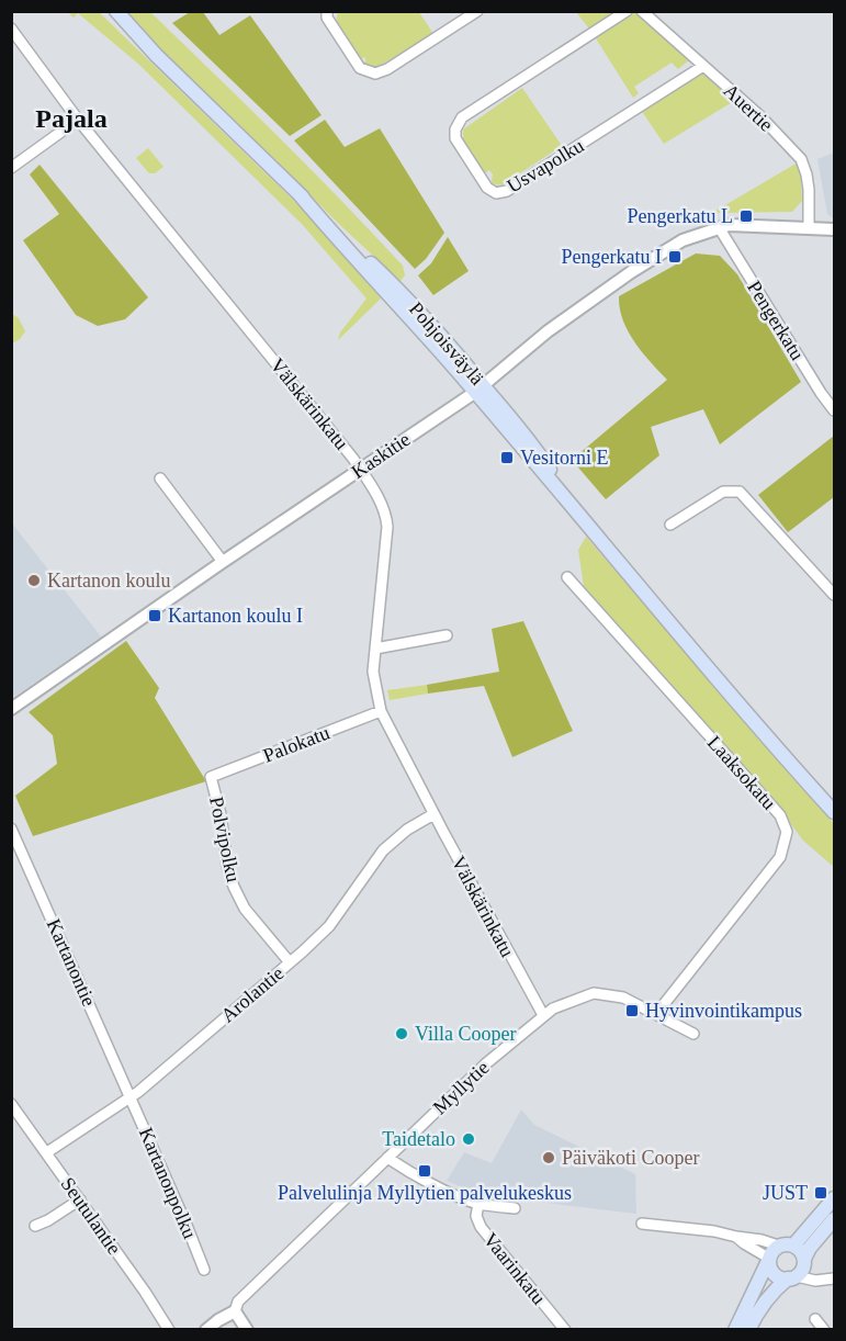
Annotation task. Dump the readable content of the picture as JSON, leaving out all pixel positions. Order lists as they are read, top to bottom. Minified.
{"streets":{"main road":["Pohjoisväylä"],"street":["Auertie","Usvapolku","Pengerkatu","Välskärinkatu","Kaskitie","Palokatu","Laaksokatu","Polvipolku","Kartanontie","Arolantie","Myllytie","Kartanonpolku","Seutulantie","Vaarinkatu"]},"crossings":[["Auertie","Usvapolku"],["Auertie","Kaskitie"],["Pengerkatu","Kaskitie"],["Pohjoisväylä","Kaskitie"],["Välskärinkatu","Kaskitie"],["Välskärinkatu","Palokatu"],["Välskärinkatu","Arolantie"],["Välskärinkatu","Myllytie"],["Palokatu","Polvipolku"],["Laaksokatu","Myllytie"],["Polvipolku","Arolantie"],["Kartanontie","Arolantie"],["Kartanontie","Kartanonpolku"],["Arolantie","Kartanonpolku"],["Arolantie","Seutulantie"]],"districts":["Pajala"],"places":{"transit":["Pengerkatu L","Pengerkatu I","Vesitorni E","Kartanon koulu I","Hyvinvointikampus","Palvelulinja Myllytien palvelukeskus","JUST"],"other":["Kartanon koulu","Villa Cooper","Taidetalo","Päiväkoti Cooper"]}}
